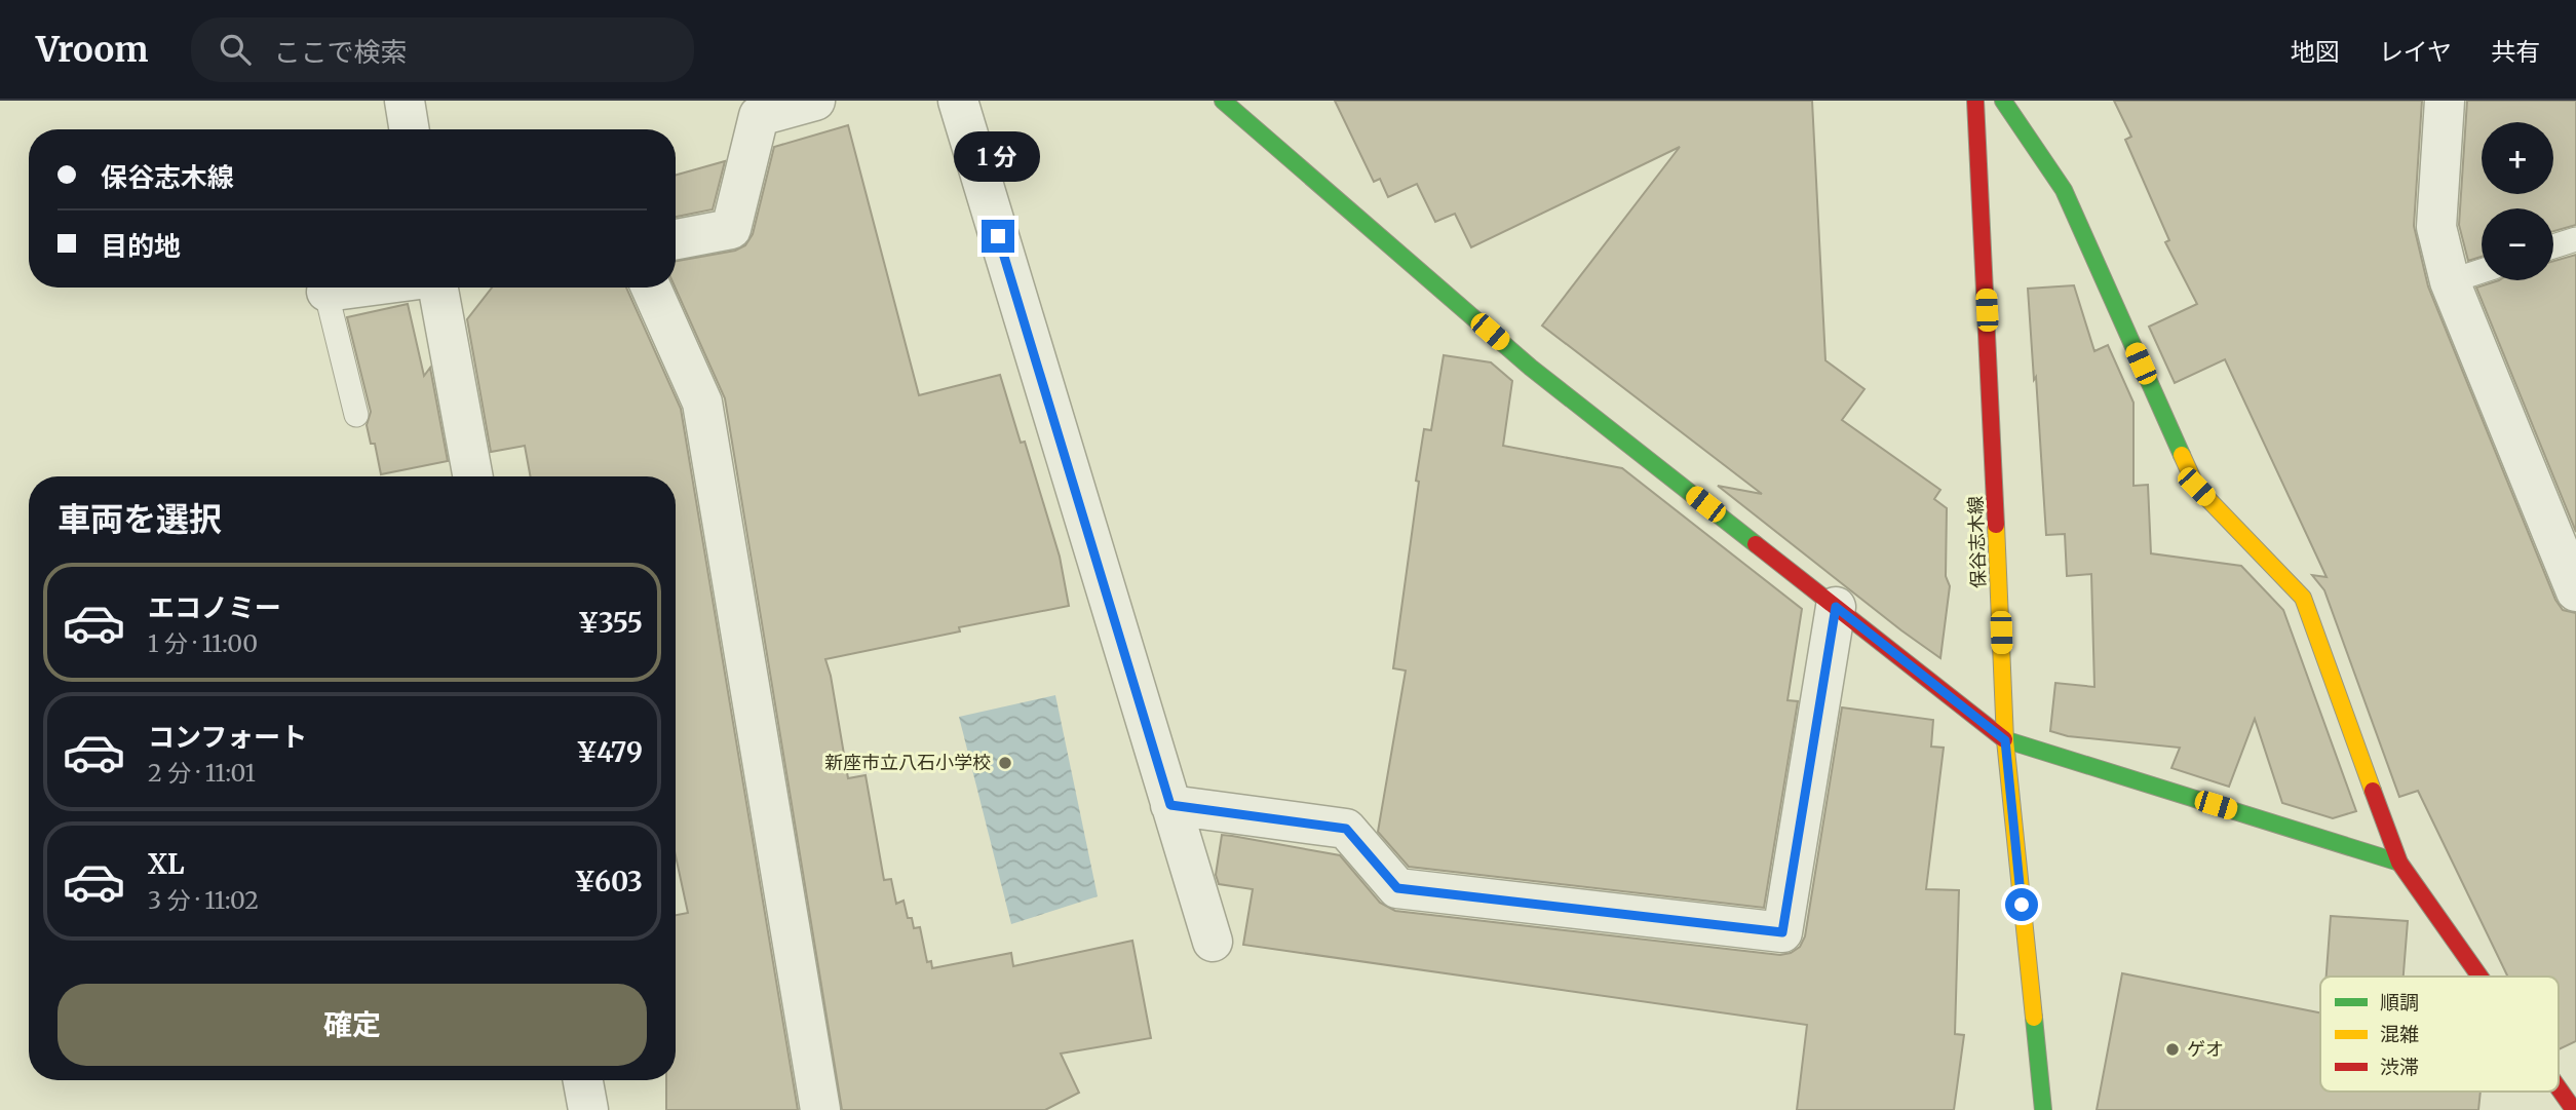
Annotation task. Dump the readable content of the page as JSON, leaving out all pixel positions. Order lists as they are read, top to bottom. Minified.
{"streets":{"street":["保谷志木線"]},"places":["新座市立八石小学校","ゲオ"],"legend":["順調","混雑","渋滞"],"page":{"header":"Vroom","search":"ここで検索","nav":["地図","レイヤ","共有"],"map_buttons":["+","−"],"banner":["保谷志木線","目的地"],"bubble":"1 分","heading":"車両を選択","list":[{"name":"エコノミー","note":"1 分 · 11:00","value":"¥355"},{"name":"コンフォート","note":"2 分 · 11:01","value":"¥479"},{"name":"XL","note":"3 分 · 11:02","value":"¥603"}],"buttons":"確定"}}
